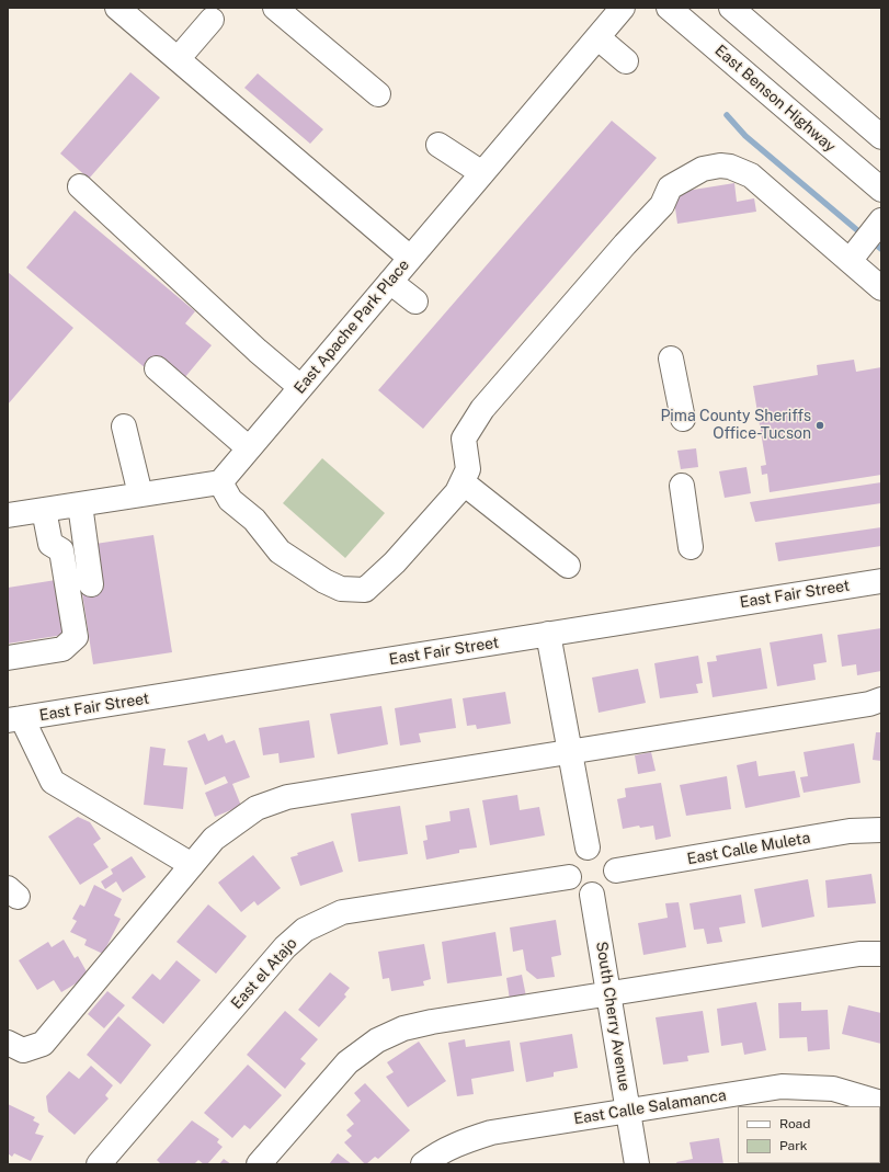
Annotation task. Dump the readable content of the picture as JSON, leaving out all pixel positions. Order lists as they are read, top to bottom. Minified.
{"streets":{"street":["East Benson Highway","East Apache Park Place","East Fair Street","East Calle Muleta","East el Atajo","South Cherry Avenue","East Calle Salamanca"]},"crossings":[["East Calle Muleta","East el Atajo"],["East Calle Muleta","South Cherry Avenue"],["East el Atajo","South Cherry Avenue"],["South Cherry Avenue","East Calle Salamanca"]],"places":["Pima County Sheriffs Office-Tucson"],"legend":["Road","Park"]}
